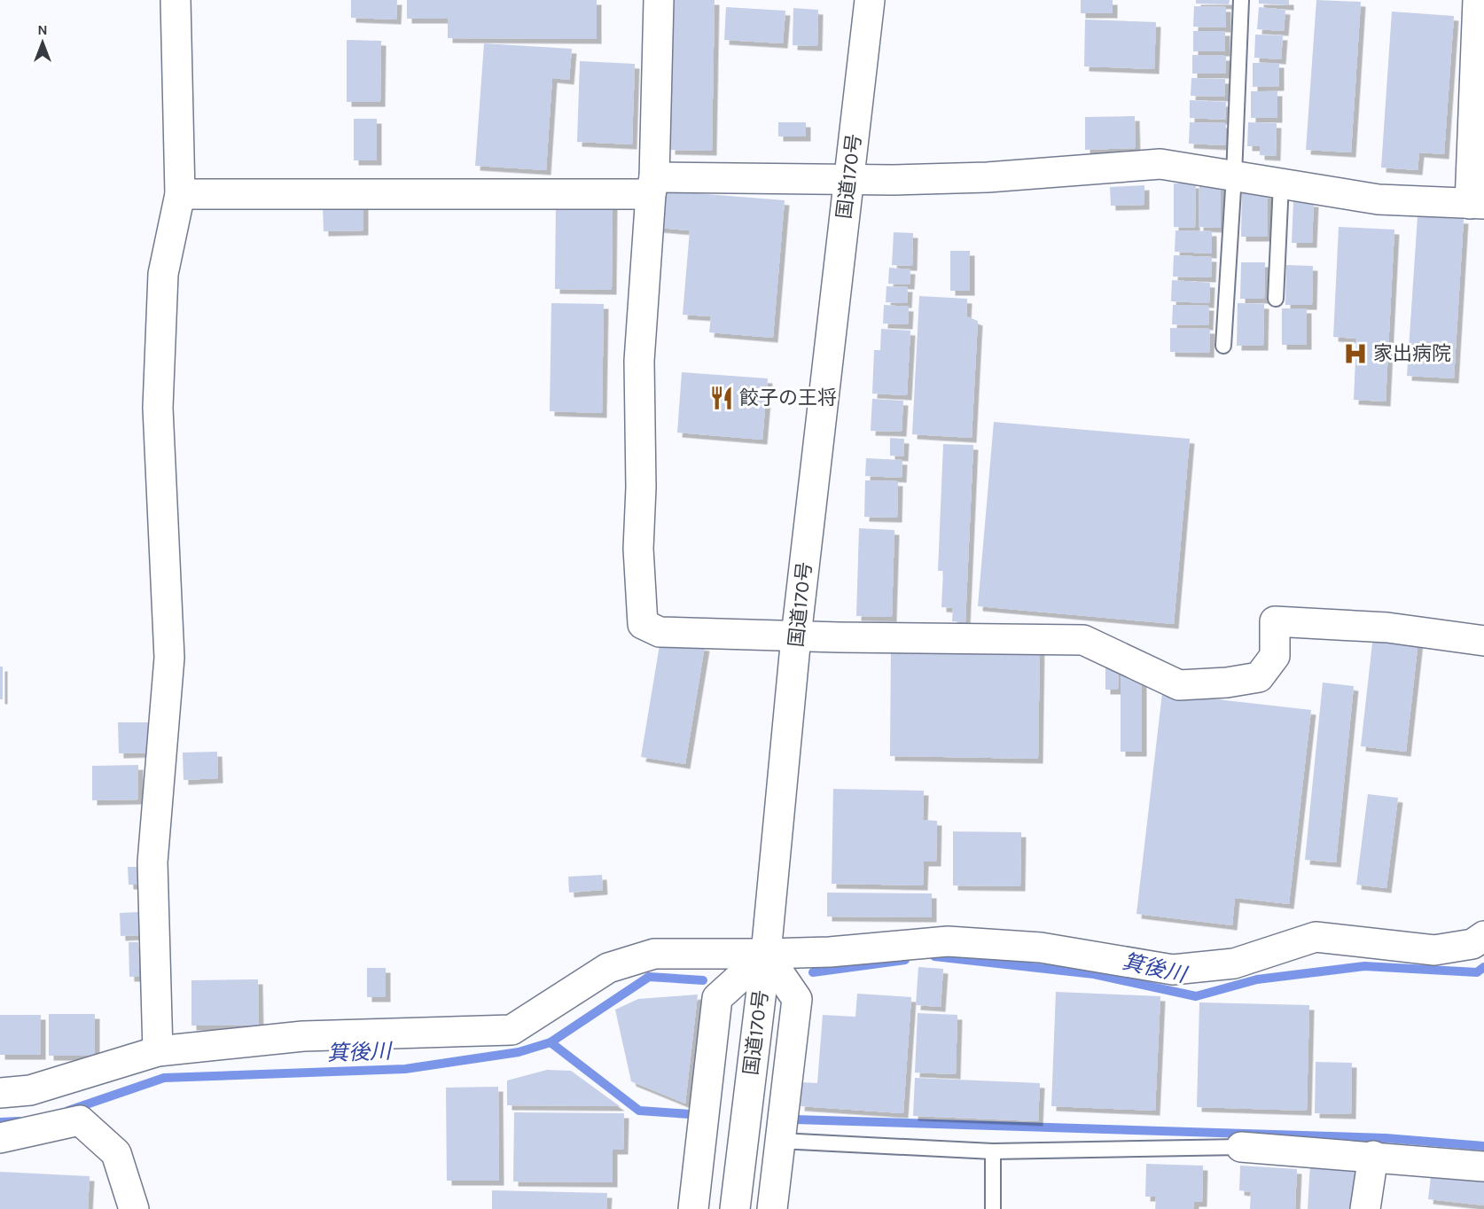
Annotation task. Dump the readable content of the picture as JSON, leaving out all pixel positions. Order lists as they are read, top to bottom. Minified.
{"streets":{"main road":["国道170号"]},"water":["箕後川"],"places":{"hospital":["家出病院"],"restaurant":["餃子の王将"]},"north":"top"}
